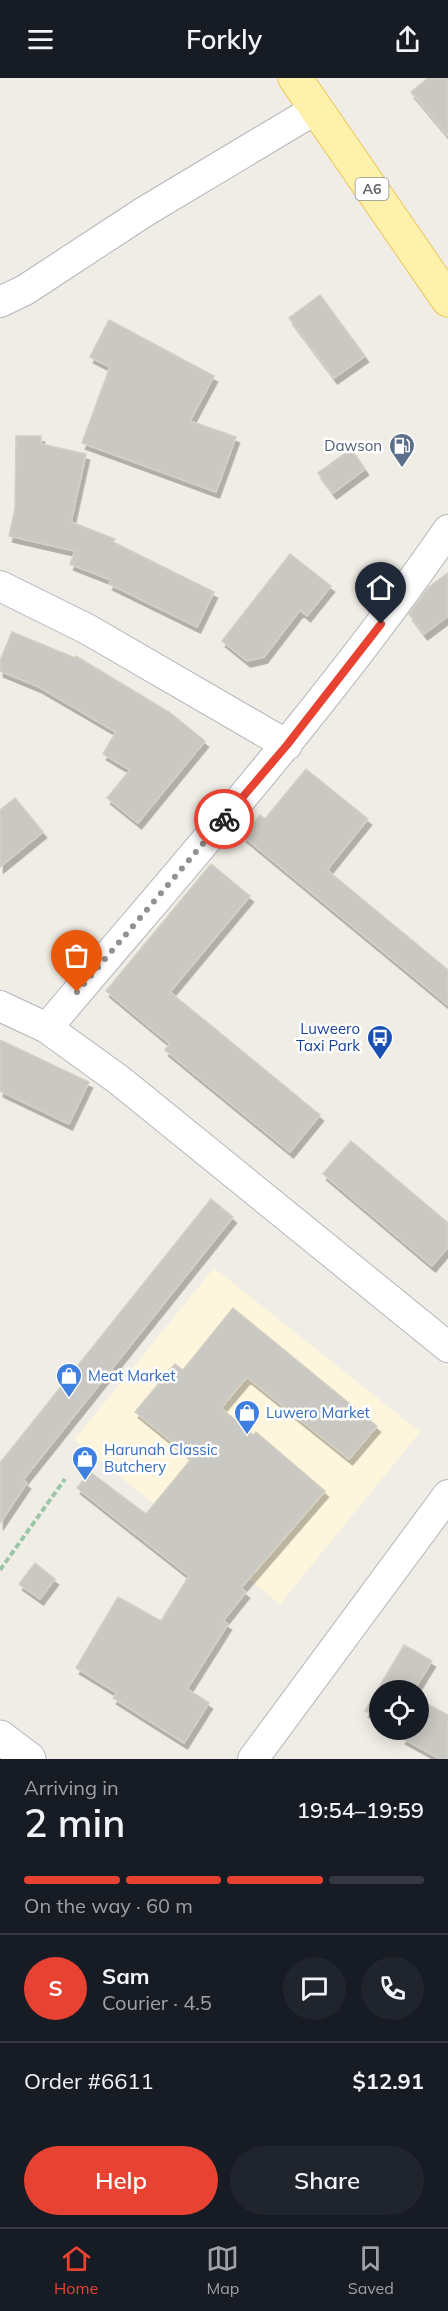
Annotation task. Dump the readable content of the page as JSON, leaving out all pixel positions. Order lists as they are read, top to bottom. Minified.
{"streets":{"main road":["A6"]},"places":{"fuel station":["Dawson"],"bus stop":["Luweero Taxi Park"],"shop":["Meat Market","Luwero Market","Harunah Classic Butchery"]},"page":{"header":"Forkly","heading":["2 min","Arriving in","19:54–19:59"],"panel":["Sam","Courier · 4.5","Order #6611","$12.91"],"bar":"On the way · 60 m","round":"S","buttons":["Help","Share"],"tabs":["Home","Map","Saved"]}}
